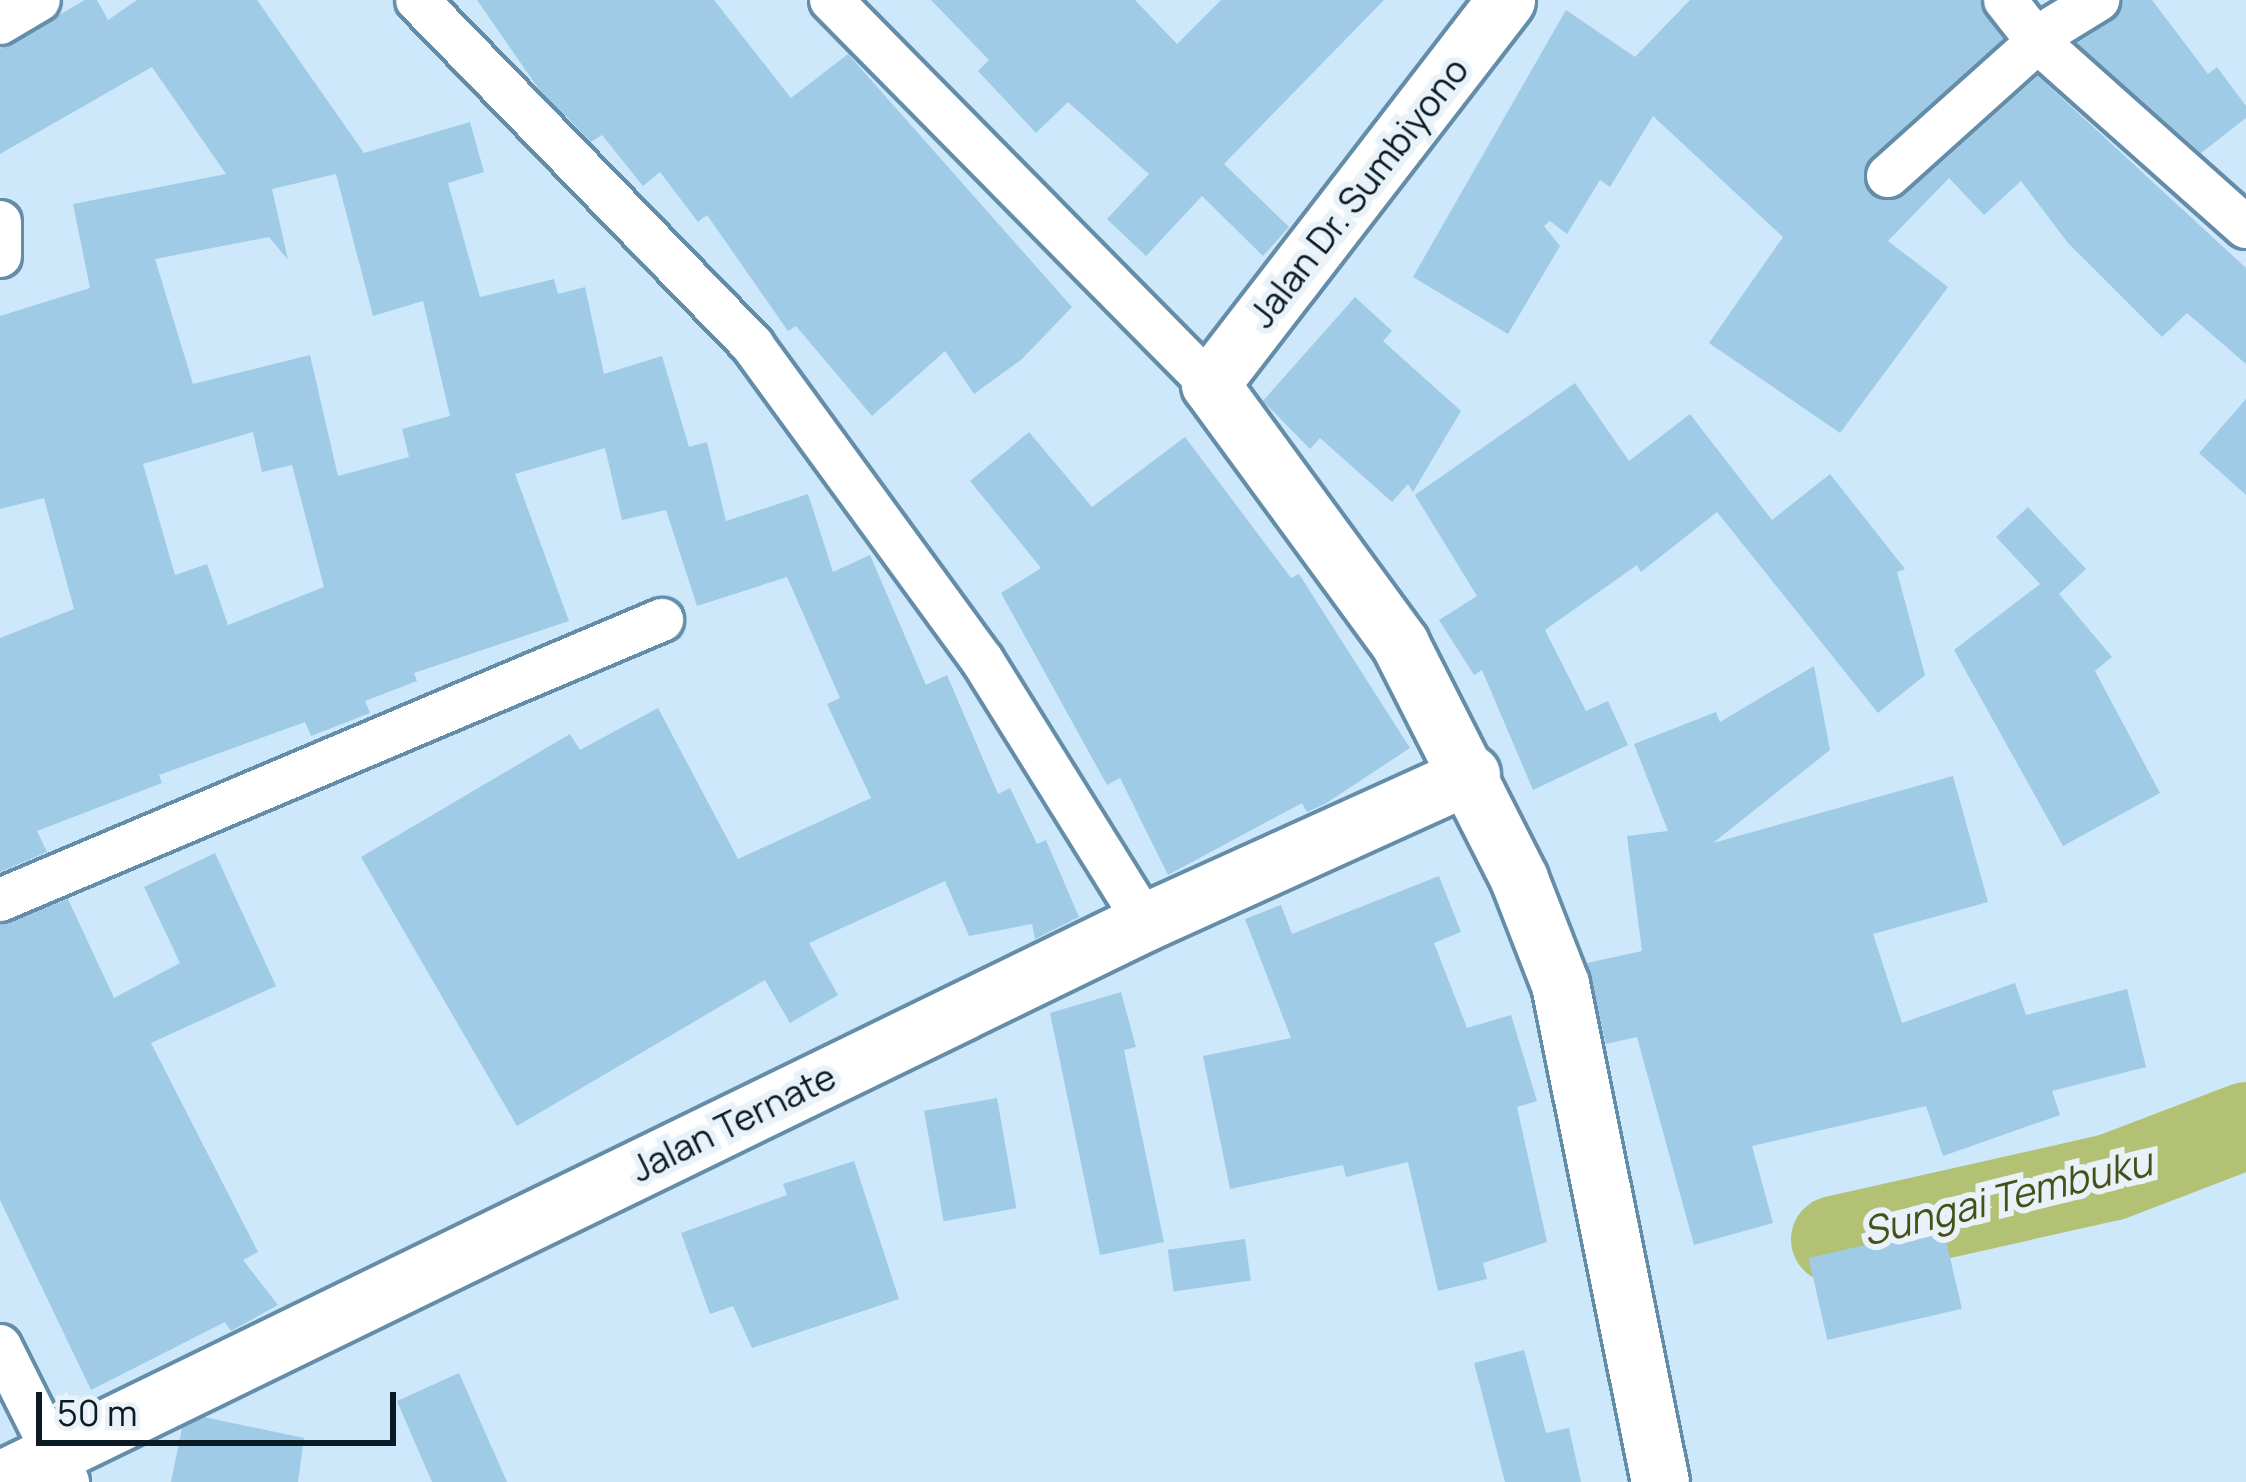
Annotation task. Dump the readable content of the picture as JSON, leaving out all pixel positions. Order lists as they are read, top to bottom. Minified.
{"streets":{"street":["Jalan Dr. Sumbiyono","Jalan Ternate"]},"water":["Sungai Tembuku"],"scale_bar":"50 m"}
